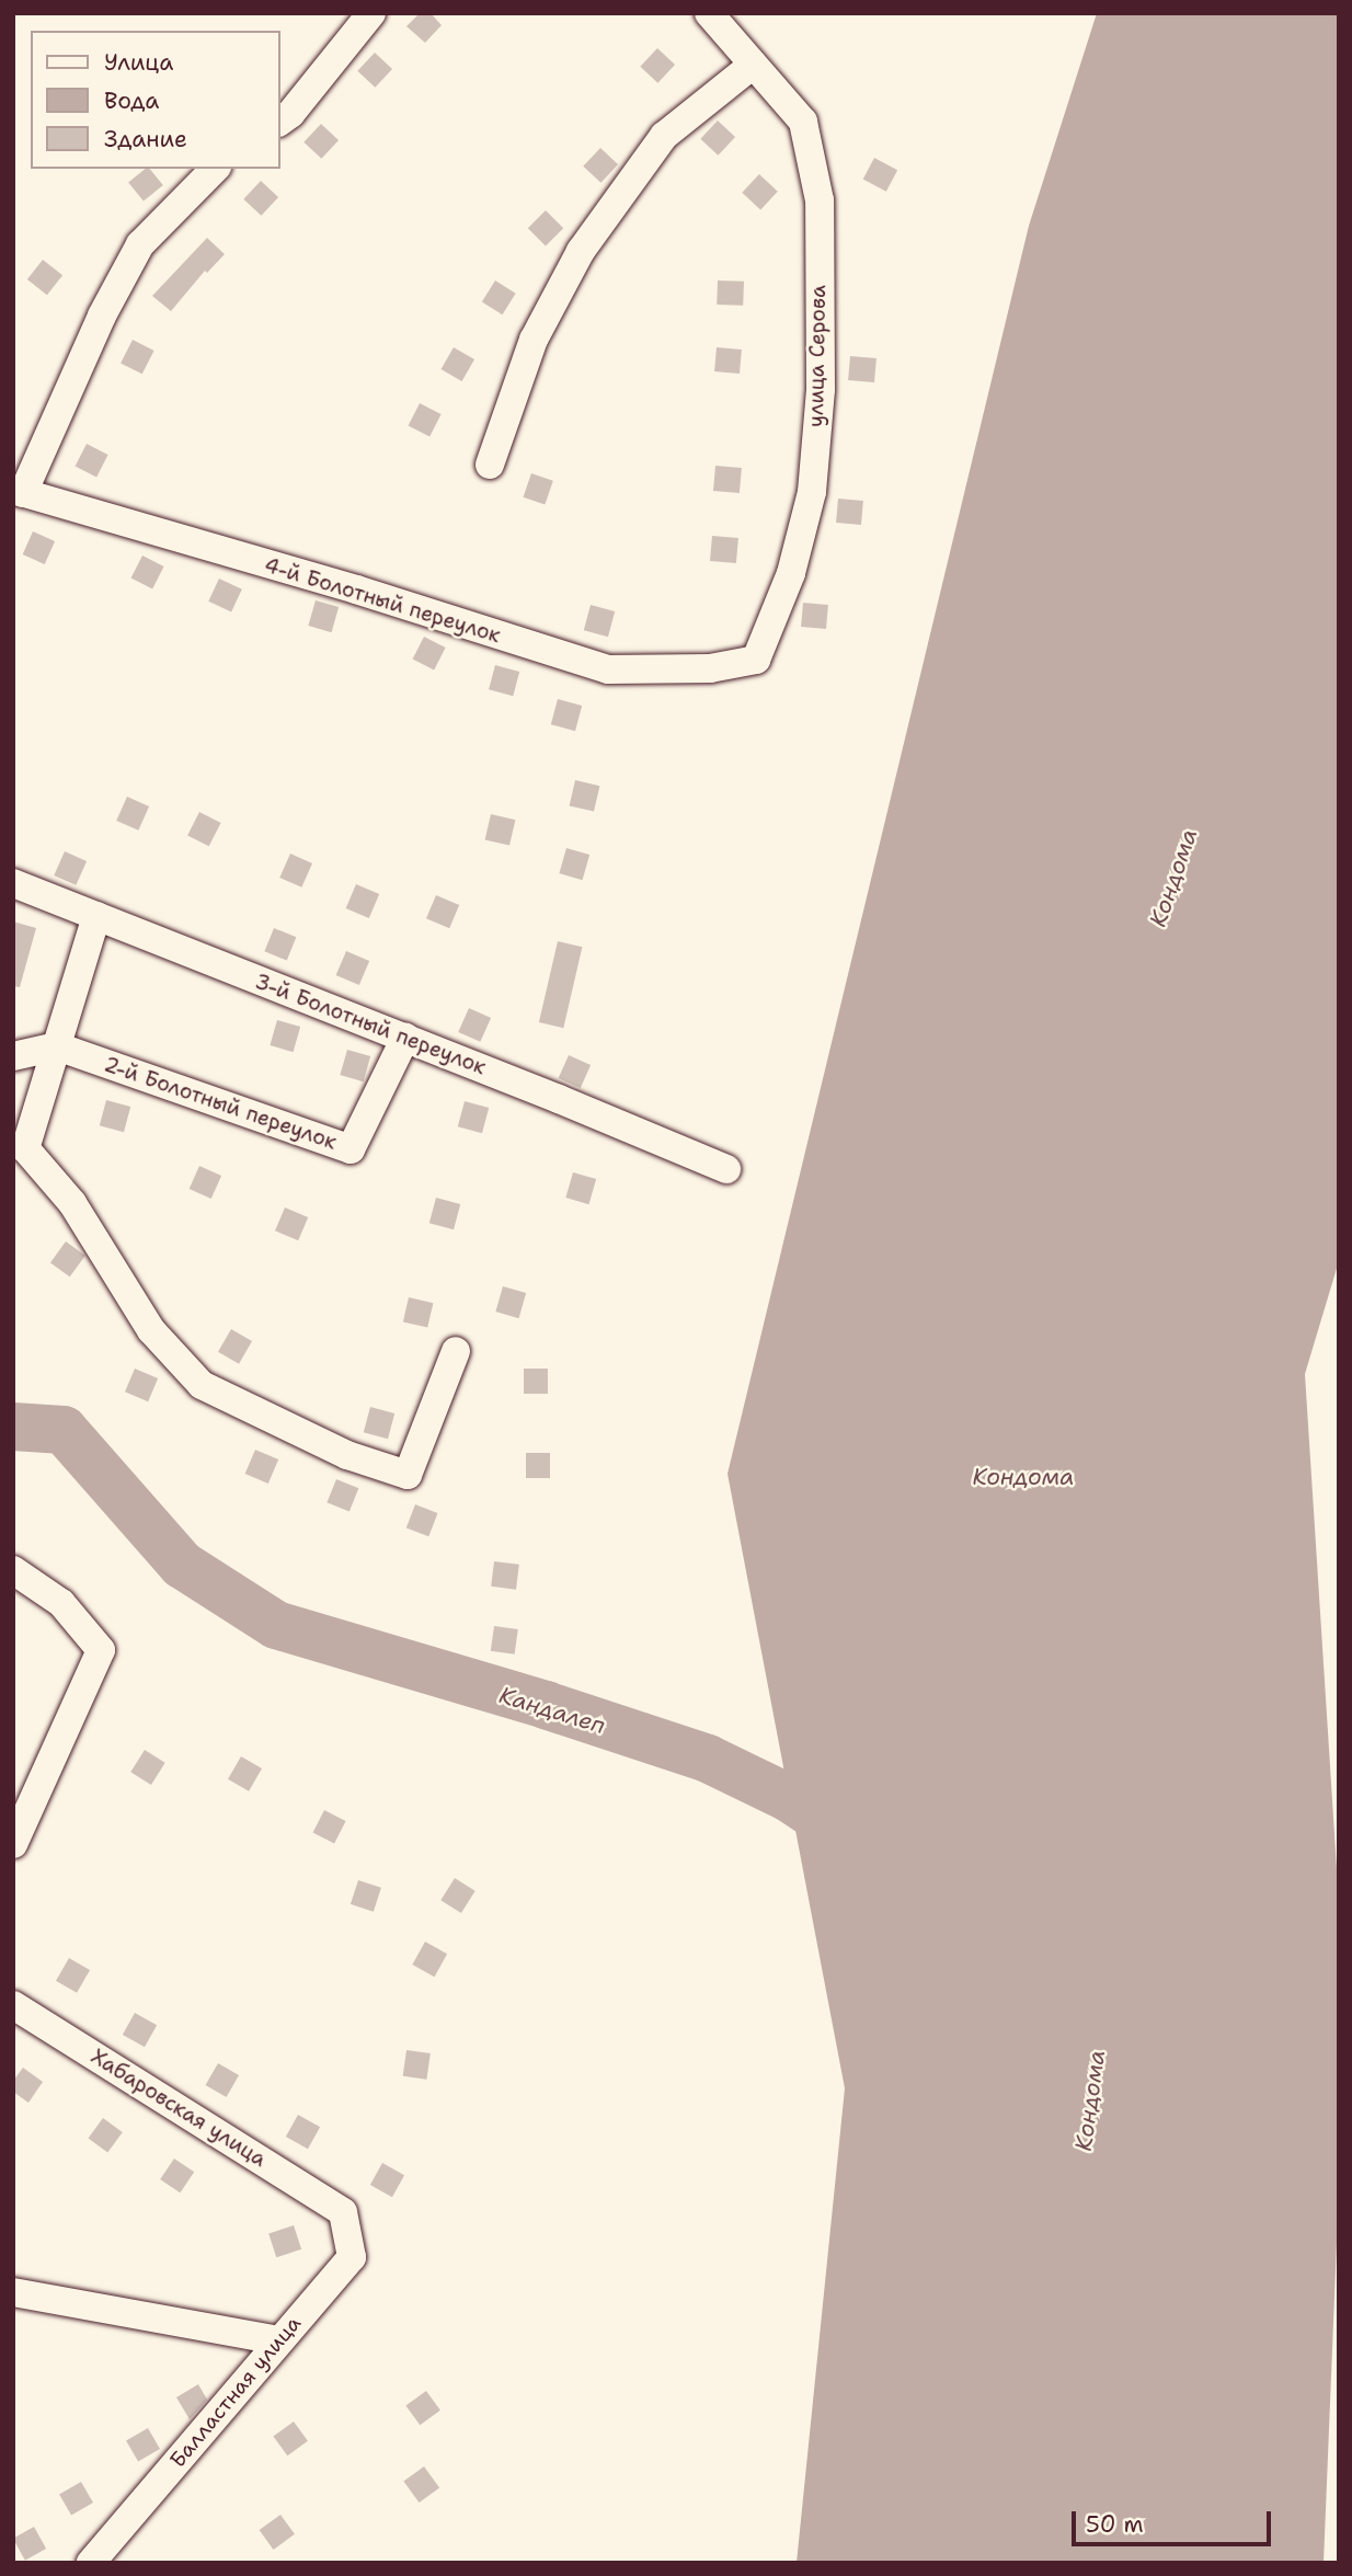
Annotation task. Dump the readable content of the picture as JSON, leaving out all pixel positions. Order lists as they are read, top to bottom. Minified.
{"streets":{"street":["улица Серова","4-й Болотный переулок","3-й Болотный переулок","2-й Болотный переулок","Хабаровская улица","Балластная улица"]},"crossings":[["улица Серова","4-й Болотный переулок"],["3-й Болотный переулок","2-й Болотный переулок"],["Хабаровская улица","Балластная улица"]],"water":["Кондома","Кандалеп"],"legend":["Улица","Вода","Здание"],"scale_bar":"50 m"}
